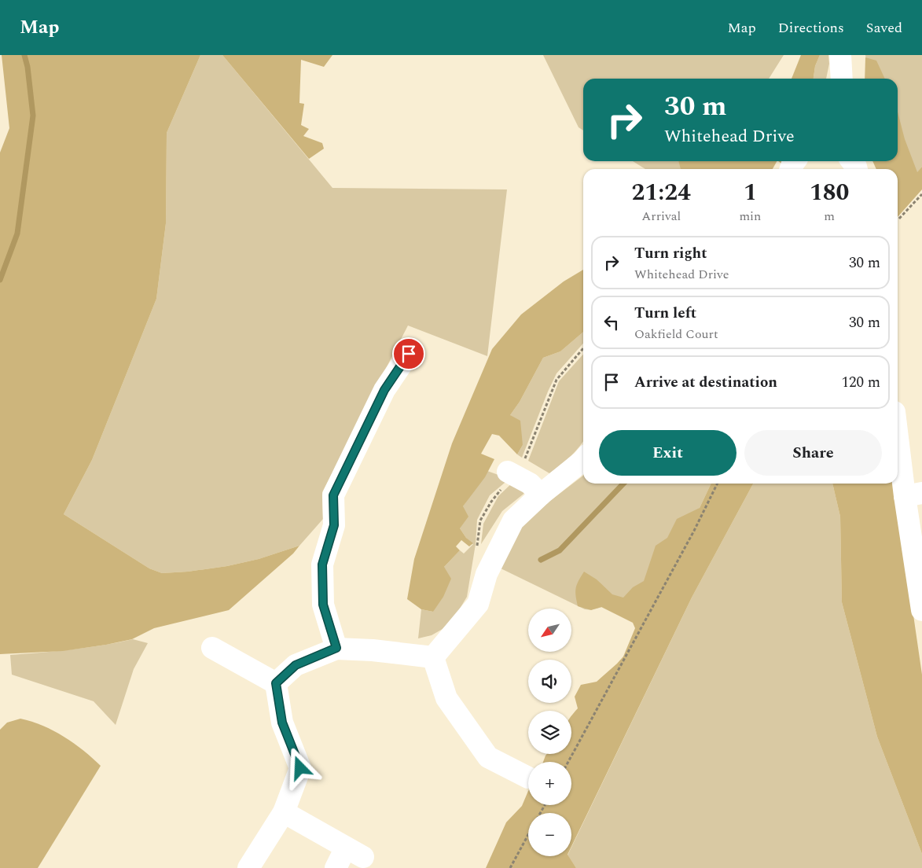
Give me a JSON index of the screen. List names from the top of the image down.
{
  "north": "bottom left",
  "page": {
    "header": "Map",
    "nav": ["Map", "Directions", "Saved"],
    "turn": ["30 m", "Whitehead Drive"],
    "eta": [
      "21:24",
      "Arrival",
      "1",
      "min",
      "180",
      "m"
    ],
    "list": [
      {
        "name": "Turn right",
        "note": "Whitehead Drive",
        "value": "30 m"
      },
      {
        "name": "Turn left",
        "note": "Oakfield Court",
        "value": "30 m"
      },
      {
        "name": "Arrive at destination",
        "value": "120 m"
      }
    ],
    "buttons": ["Exit", "Share"],
    "map_buttons": ["+", "−"]
  }
}
